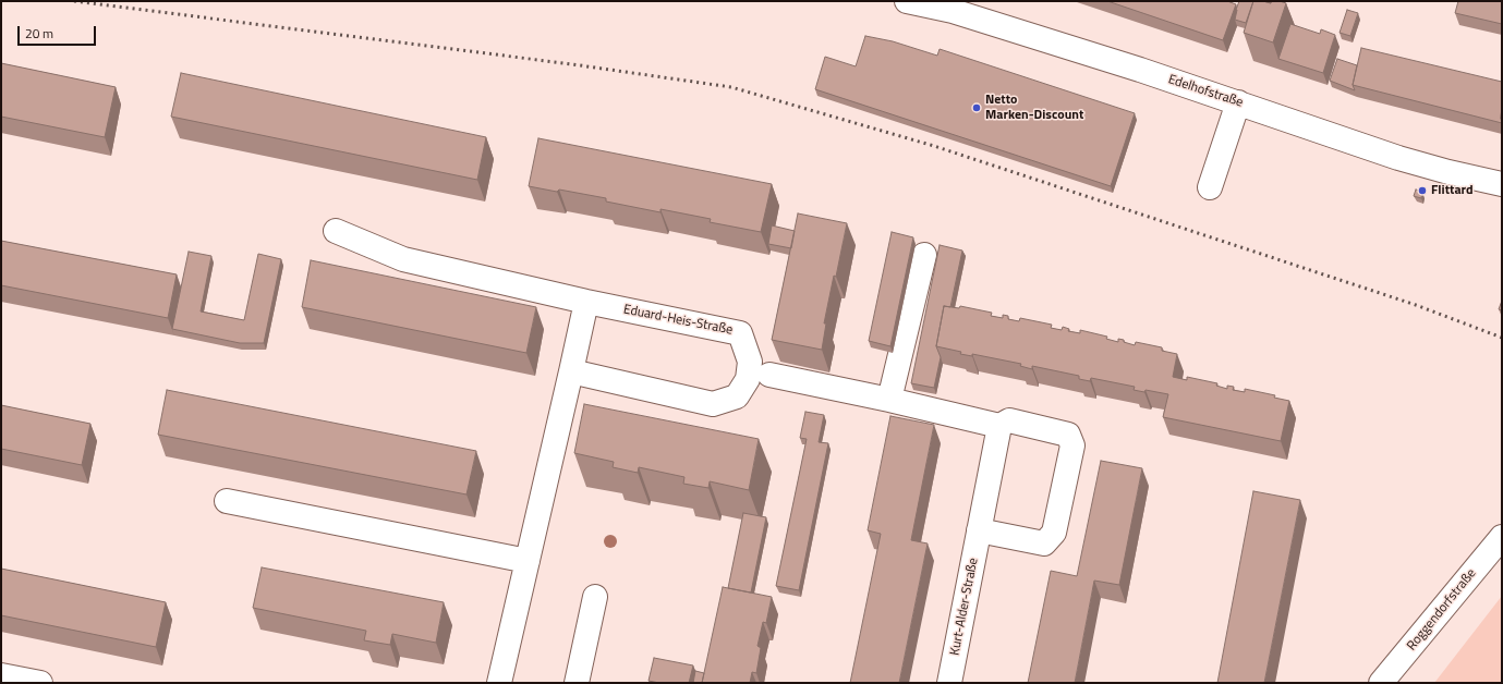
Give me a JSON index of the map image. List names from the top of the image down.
{
  "streets": {
    "street": [
      "Edelhofstraße",
      "Eduard-Heis-Straße",
      "Kurt-Alder-Straße",
      "Roggendorfstraße"
    ]
  },
  "places": ["Netto Marken-Discount", "Flittard"],
  "scale_bar": "20 m"
}
